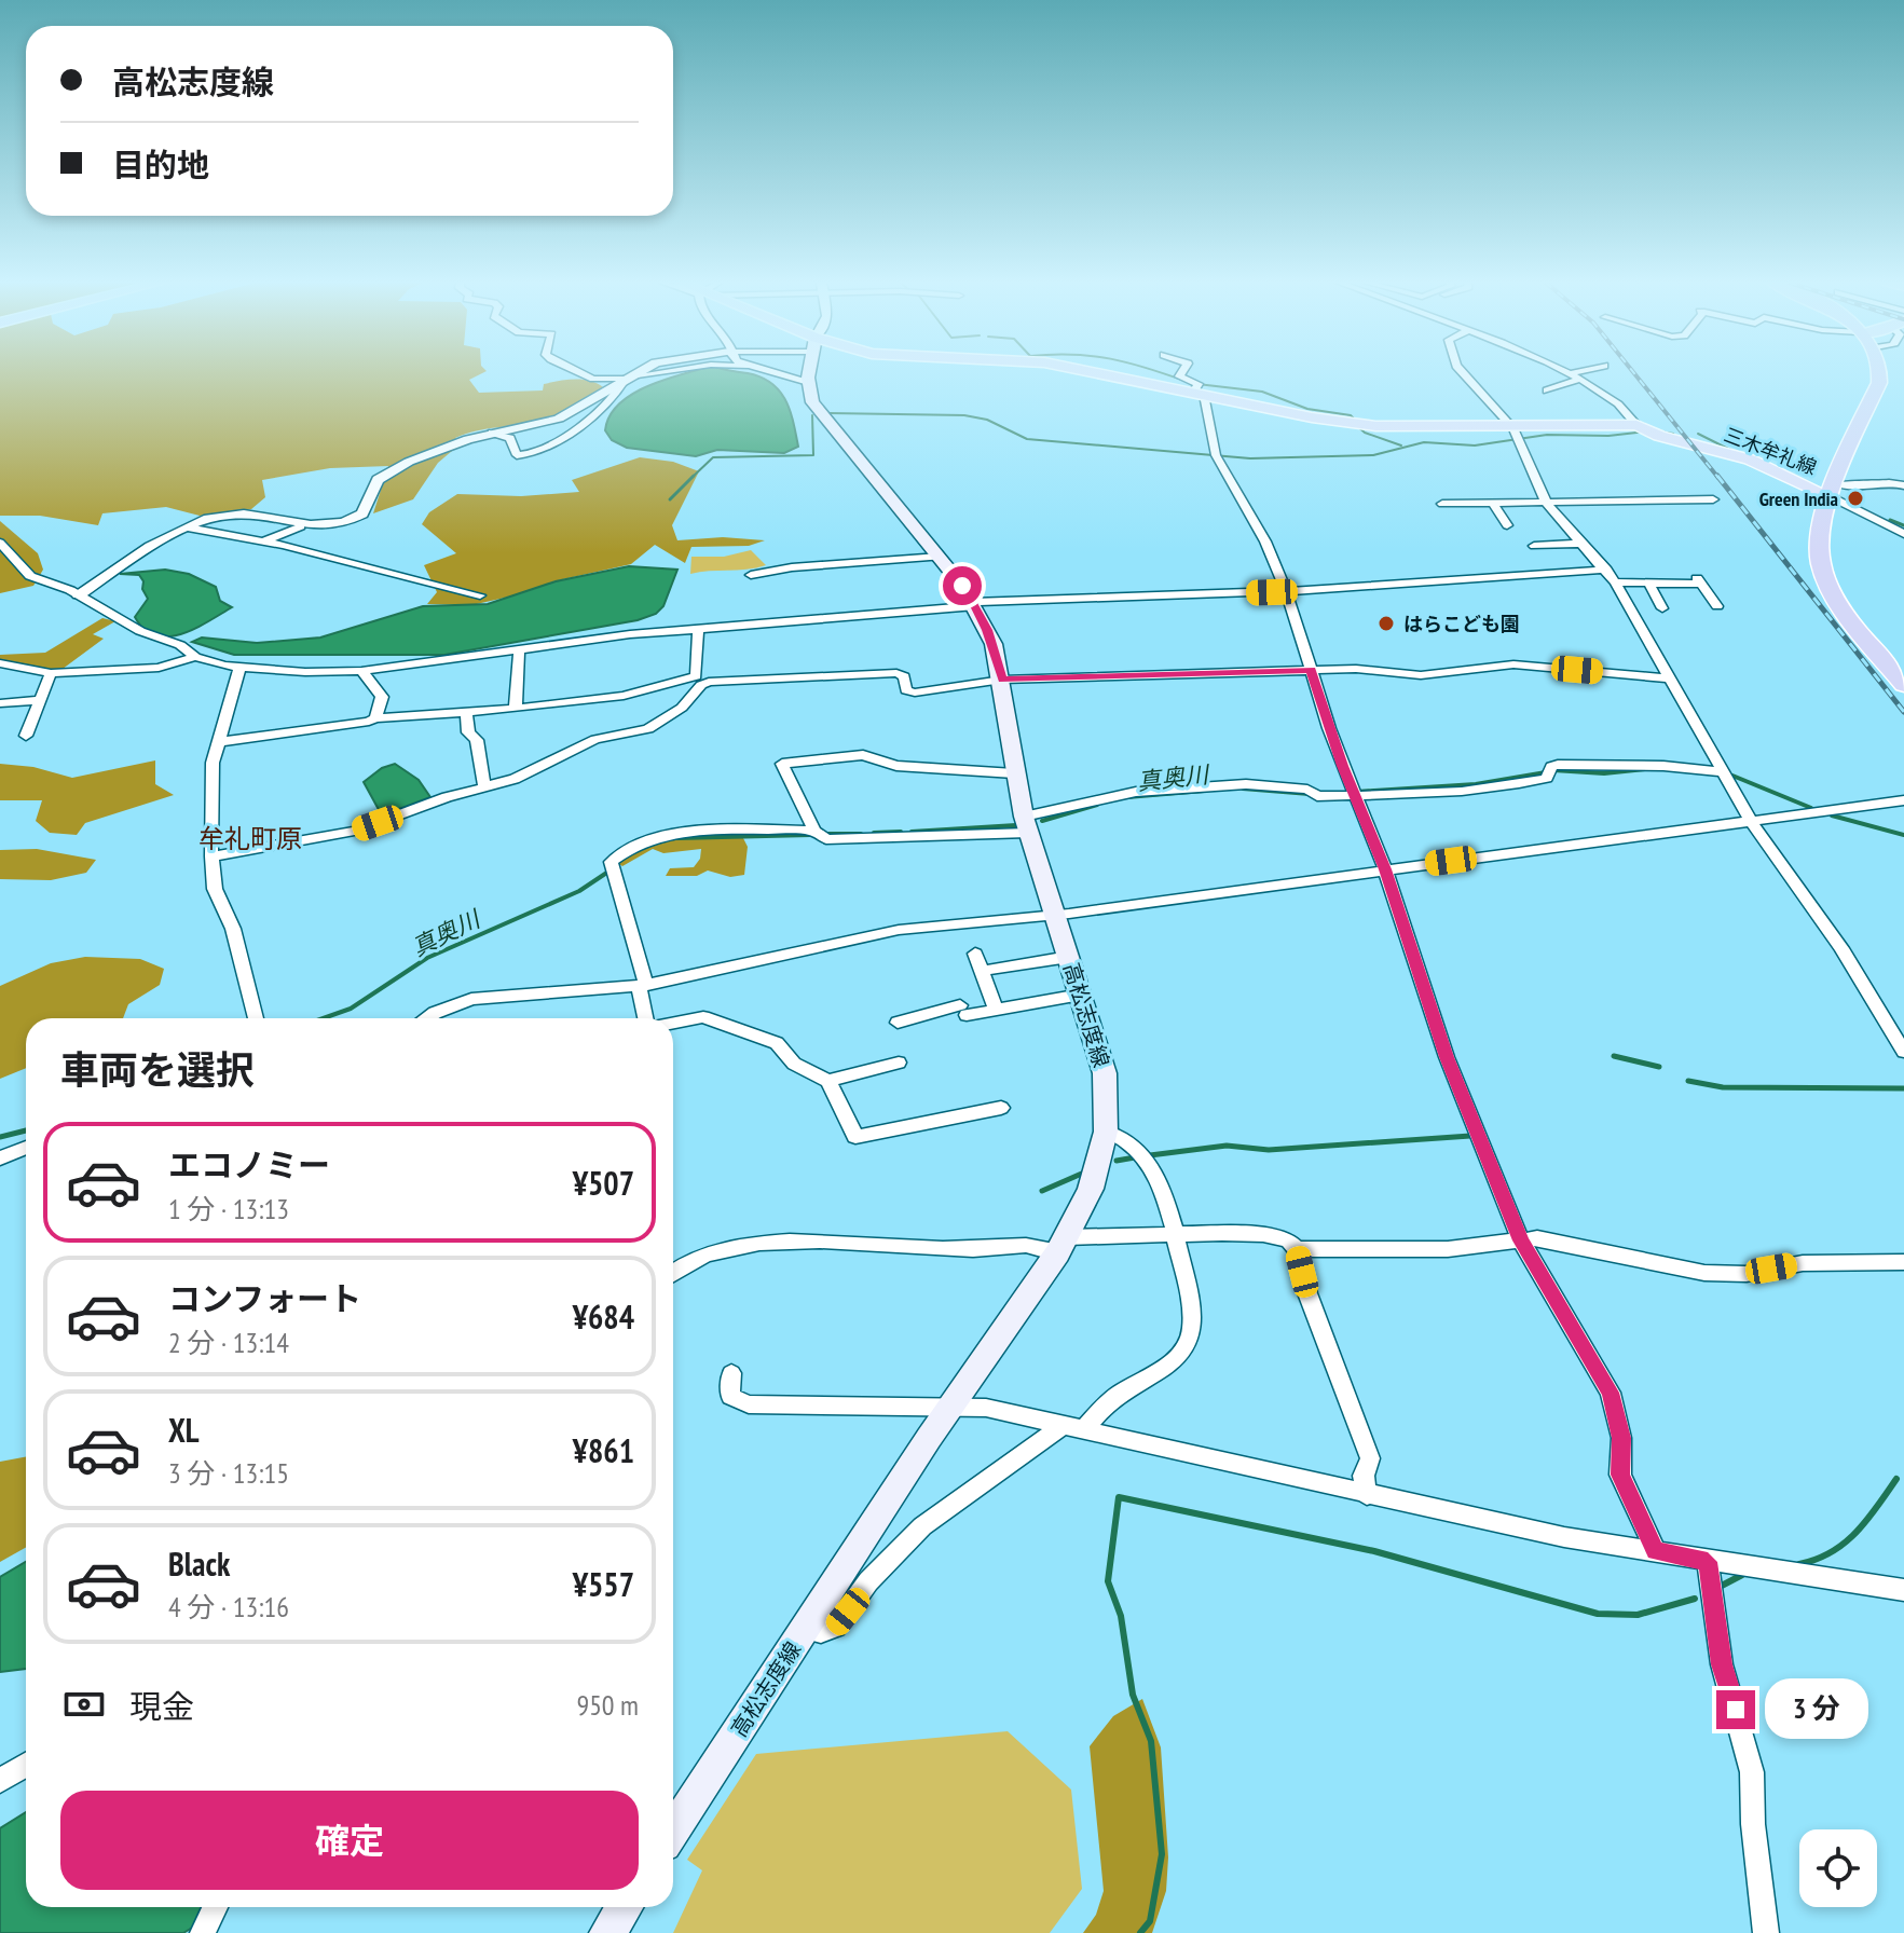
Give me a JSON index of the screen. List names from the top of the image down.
{
  "streets": {
    "main road": ["三木牟礼線", "高松志度線"]
  },
  "districts": ["牟礼町原"],
  "water": ["真奥川"],
  "places": ["Green India", "はらこども園"],
  "page": {
    "banner": ["高松志度線", "目的地"],
    "heading": "車両を選択",
    "list": [
      {
        "name": "エコノミー",
        "note": "1 分 · 13:13",
        "value": "¥507"
      },
      {
        "name": "コンフォート",
        "note": "2 分 · 13:14",
        "value": "¥684"
      },
      {
        "name": "XL",
        "note": "3 分 · 13:15",
        "value": "¥861"
      },
      {
        "name": "Black",
        "note": "4 分 · 13:16",
        "value": "¥557"
      }
    ],
    "pay": ["現金", "950 m"],
    "bubble": "3 分",
    "buttons": "確定"
  }
}
